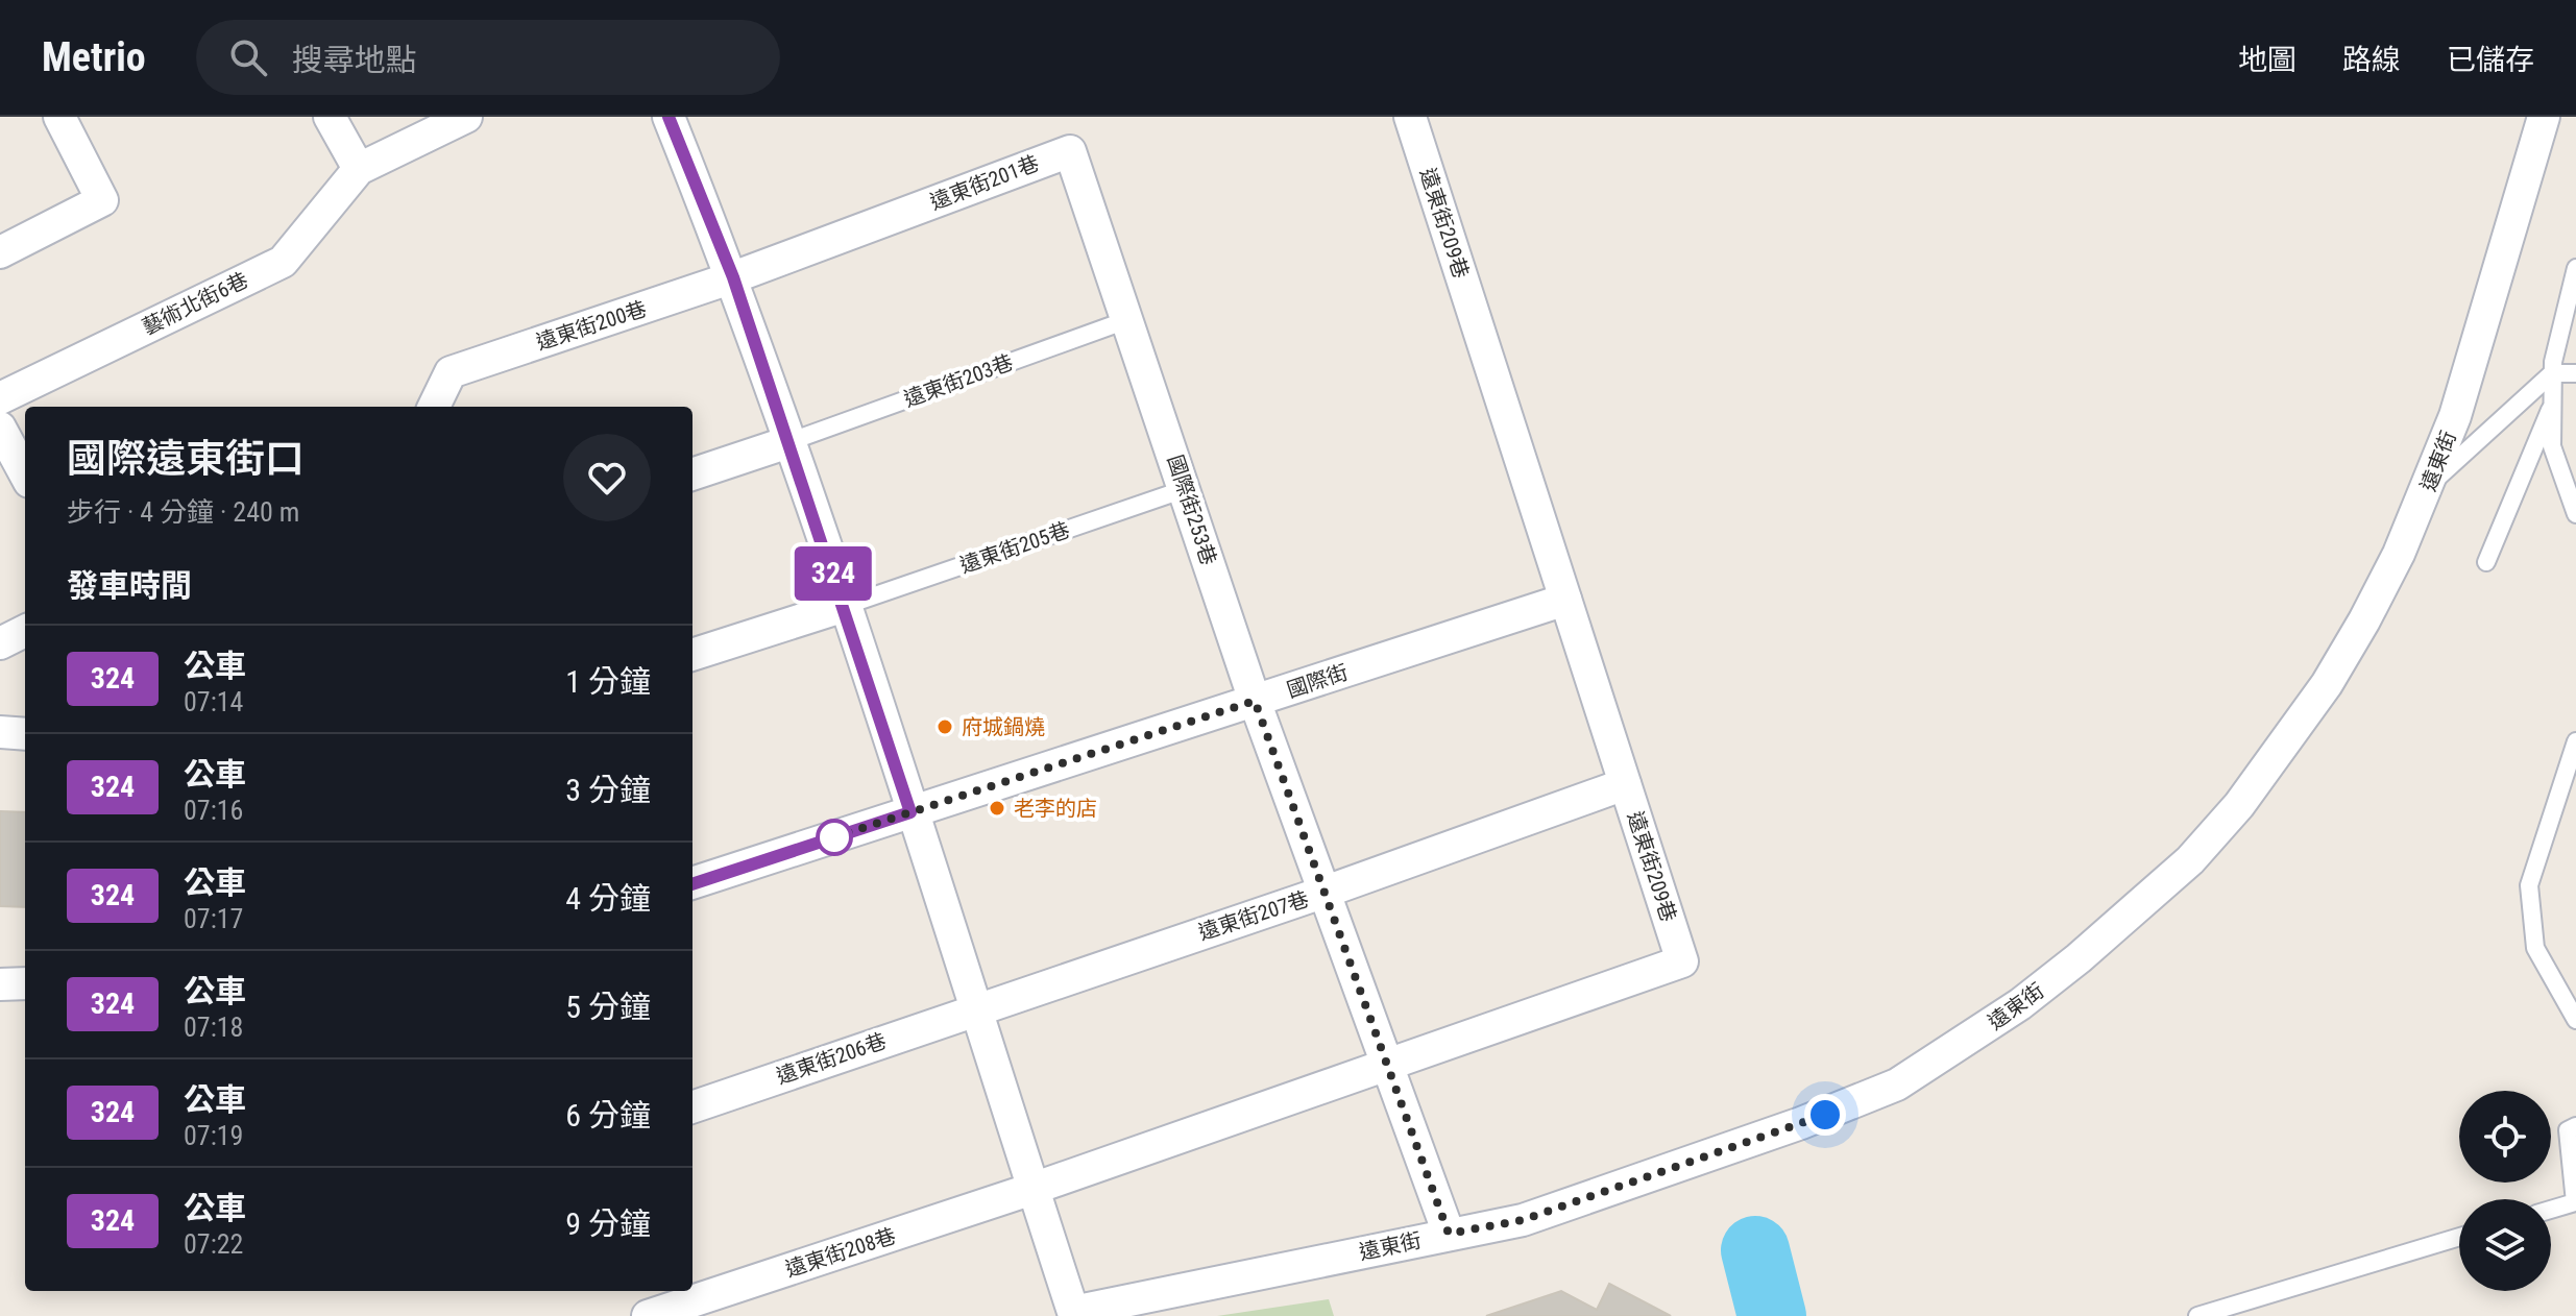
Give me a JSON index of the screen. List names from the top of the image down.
{
  "streets": {
    "street": [
      "遠東街201巷",
      "遠東街209巷",
      "藝術北街6巷",
      "遠東街200巷",
      "遠東街",
      "國際街253巷",
      "國際街",
      "遠東街207巷",
      "遠東街206巷",
      "遠東街208巷"
    ],
    "lane": ["遠東街203巷", "遠東街205巷"]
  },
  "crossings": [
    ["遠東街201巷", "遠東街200巷"],
    ["遠東街201巷", "遠東街203巷"],
    ["遠東街201巷", "遠東街"],
    ["遠東街201巷", "國際街253巷"],
    ["遠東街209巷", "遠東街"],
    ["遠東街209巷", "國際街253巷"],
    ["遠東街209巷", "國際街"],
    ["遠東街209巷", "遠東街207巷"],
    ["遠東街209巷", "遠東街208巷"],
    ["遠東街200巷", "遠東街"],
    ["遠東街203巷", "遠東街"],
    ["遠東街203巷", "國際街253巷"],
    ["遠東街", "國際街253巷"],
    ["遠東街", "遠東街205巷"],
    ["遠東街", "國際街"],
    ["遠東街", "遠東街207巷"],
    ["遠東街", "遠東街206巷"],
    ["遠東街", "遠東街208巷"],
    ["國際街253巷", "遠東街205巷"],
    ["國際街253巷", "國際街"],
    ["國際街253巷", "遠東街207巷"],
    ["遠東街207巷", "遠東街206巷"]
  ],
  "places": ["府城鍋燒", "老李的店"],
  "lines": ["bus line 324"],
  "page": {
    "header": "Metrio",
    "search": "搜尋地點",
    "nav": ["地圖", "路線", "已儲存"],
    "on_map": "324",
    "heading": [
      ["國際遠東街口", "步行 · 4 分鐘 · 240 m"],
      "發車時間"
    ],
    "list": [
      {
        "mark": "324",
        "name": "公車",
        "note": "07:14",
        "value": "1 分鐘"
      },
      {
        "mark": "324",
        "name": "公車",
        "note": "07:16",
        "value": "3 分鐘"
      },
      {
        "mark": "324",
        "name": "公車",
        "note": "07:17",
        "value": "4 分鐘"
      },
      {
        "mark": "324",
        "name": "公車",
        "note": "07:18",
        "value": "5 分鐘"
      },
      {
        "mark": "324",
        "name": "公車",
        "note": "07:19",
        "value": "6 分鐘"
      },
      {
        "mark": "324",
        "name": "公車",
        "note": "07:22",
        "value": "9 分鐘"
      }
    ]
  }
}
